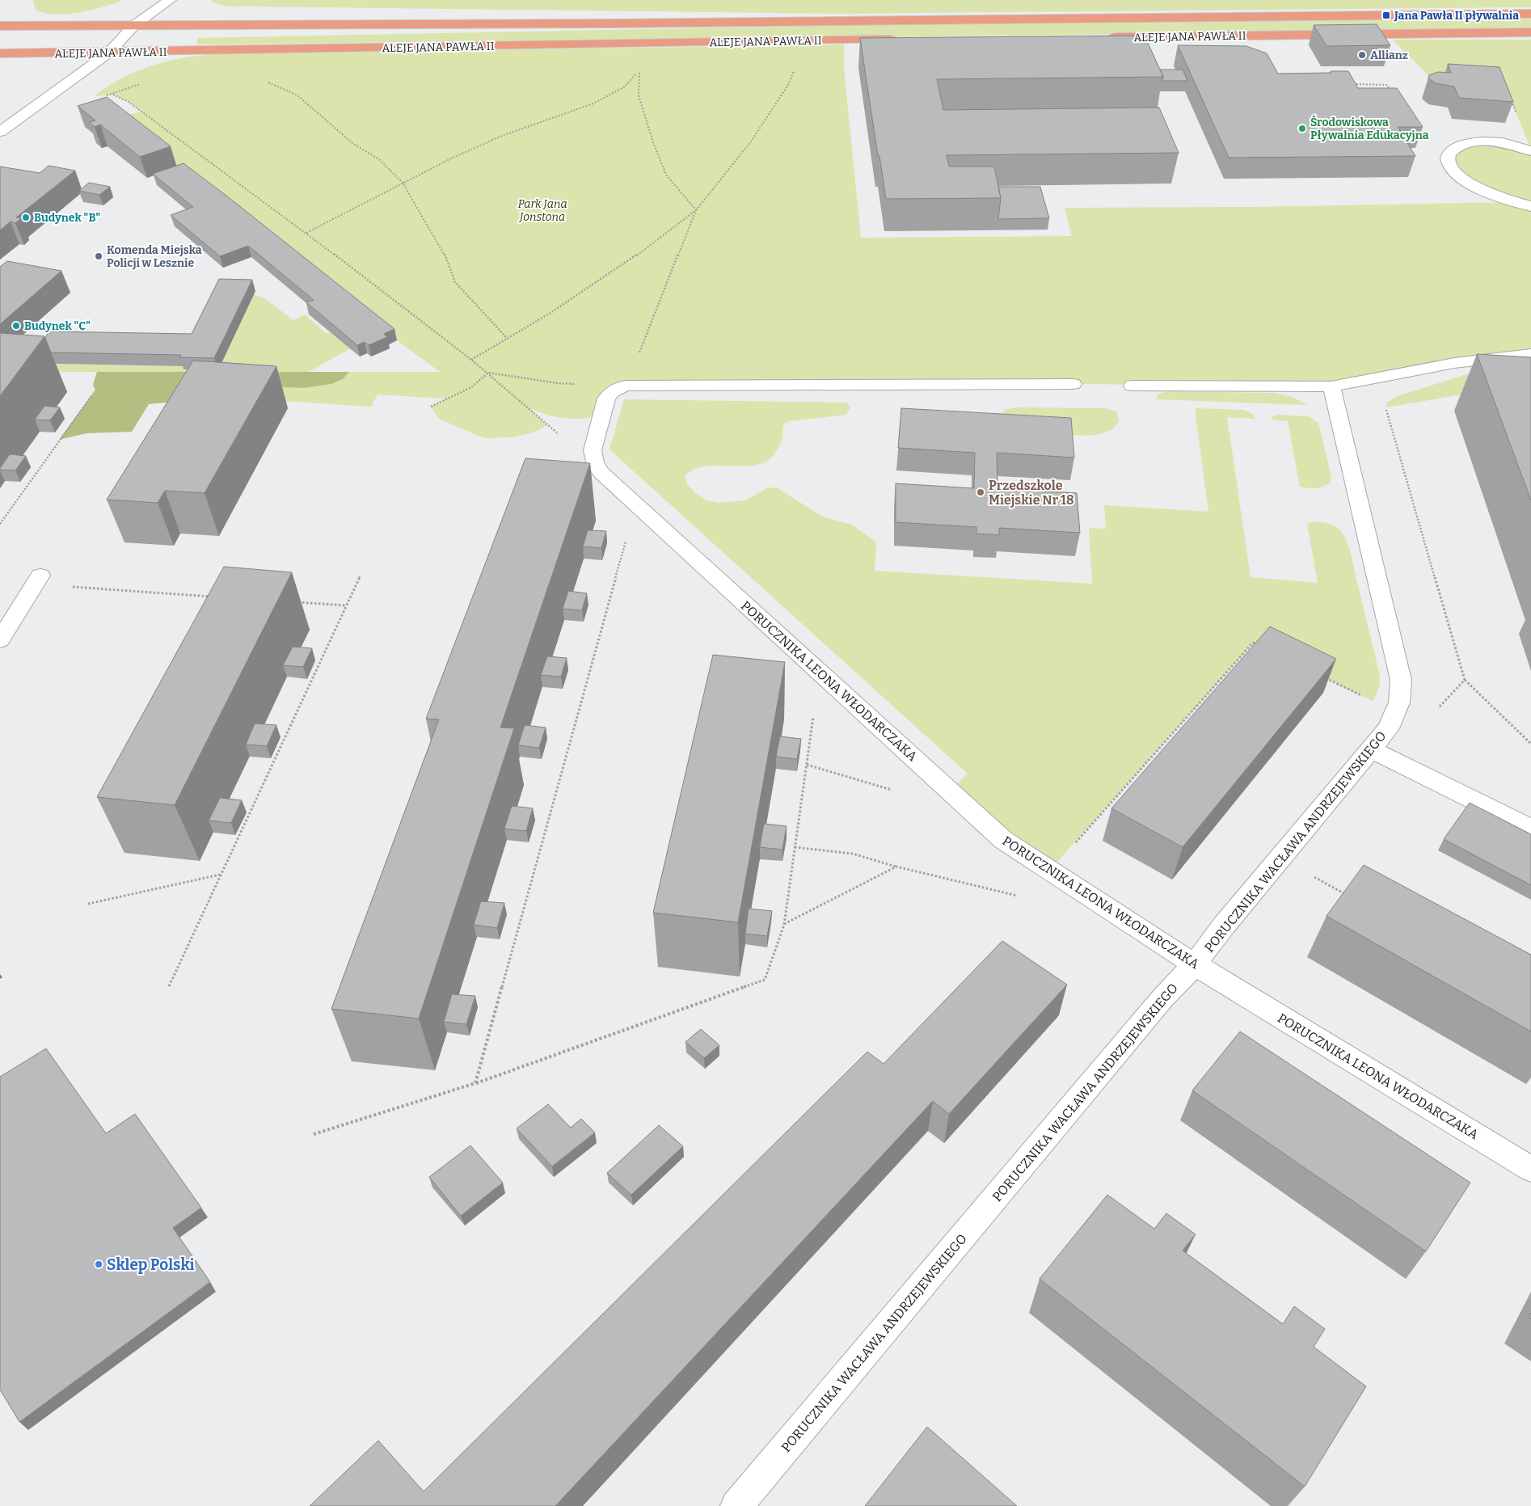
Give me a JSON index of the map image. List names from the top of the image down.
{
  "streets": {
    "main road": ["ALEJE JANA PAWŁA II"],
    "street": ["PORUCZNIKA LEONA WŁODARCZAKA", "PORUCZNIKA WACŁAWA ANDRZEJEWSKIEGO"]
  },
  "crossings": [
    ["PORUCZNIKA LEONA WŁODARCZAKA", "PORUCZNIKA WACŁAWA ANDRZEJEWSKIEGO"]
  ],
  "parks": ["Park Jana Jonstona"],
  "places": {
    "transit": ["Jana Pawła II pływalnia"],
    "other": [
      "Allianz",
      "Środowiskowa Pływalnia Edukacyjna",
      "Budynek \"B\"",
      "Komenda Miejska Policji w Lesznie",
      "Budynek \"C\"",
      "Przedszkole Miejskie Nr 18",
      "Sklep Polski"
    ]
  }
}
